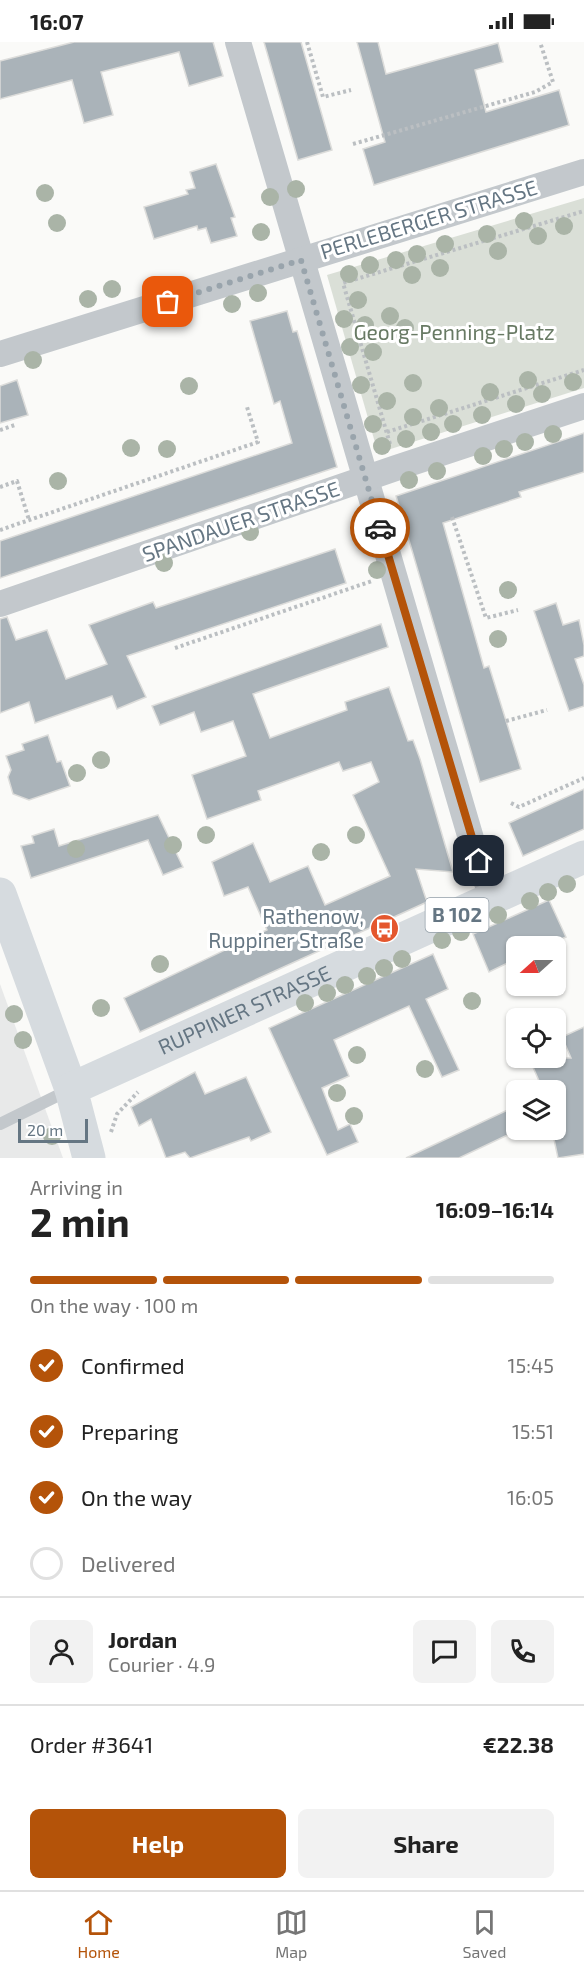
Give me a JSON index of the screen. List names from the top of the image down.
{
  "streets": {
    "main road": ["B 102", "RUPPINER STRASSE"],
    "street": ["PERLEBERGER STRASSE", "SPANDAUER STRASSE"]
  },
  "parks": ["Georg-Penning-Platz"],
  "places": {
    "bus stop": ["Rathenow, Ruppiner Straße"]
  },
  "scale_bar": "20 m",
  "north": "left",
  "page": {
    "status": "16:07",
    "scale": "20 m",
    "heading": ["2 min", "Arriving in", "16:09–16:14"],
    "panel": [
      "Jordan",
      "Courier · 4.9",
      "Order #3641",
      "€22.38"
    ],
    "bar": "On the way · 100 m",
    "list": [
      ["Confirmed", "15:45"],
      ["Preparing", "15:51"],
      ["On the way", "16:05"],
      "Delivered"
    ],
    "buttons": ["Help", "Share"],
    "tabs": ["Home", "Map", "Saved"]
  }
}
